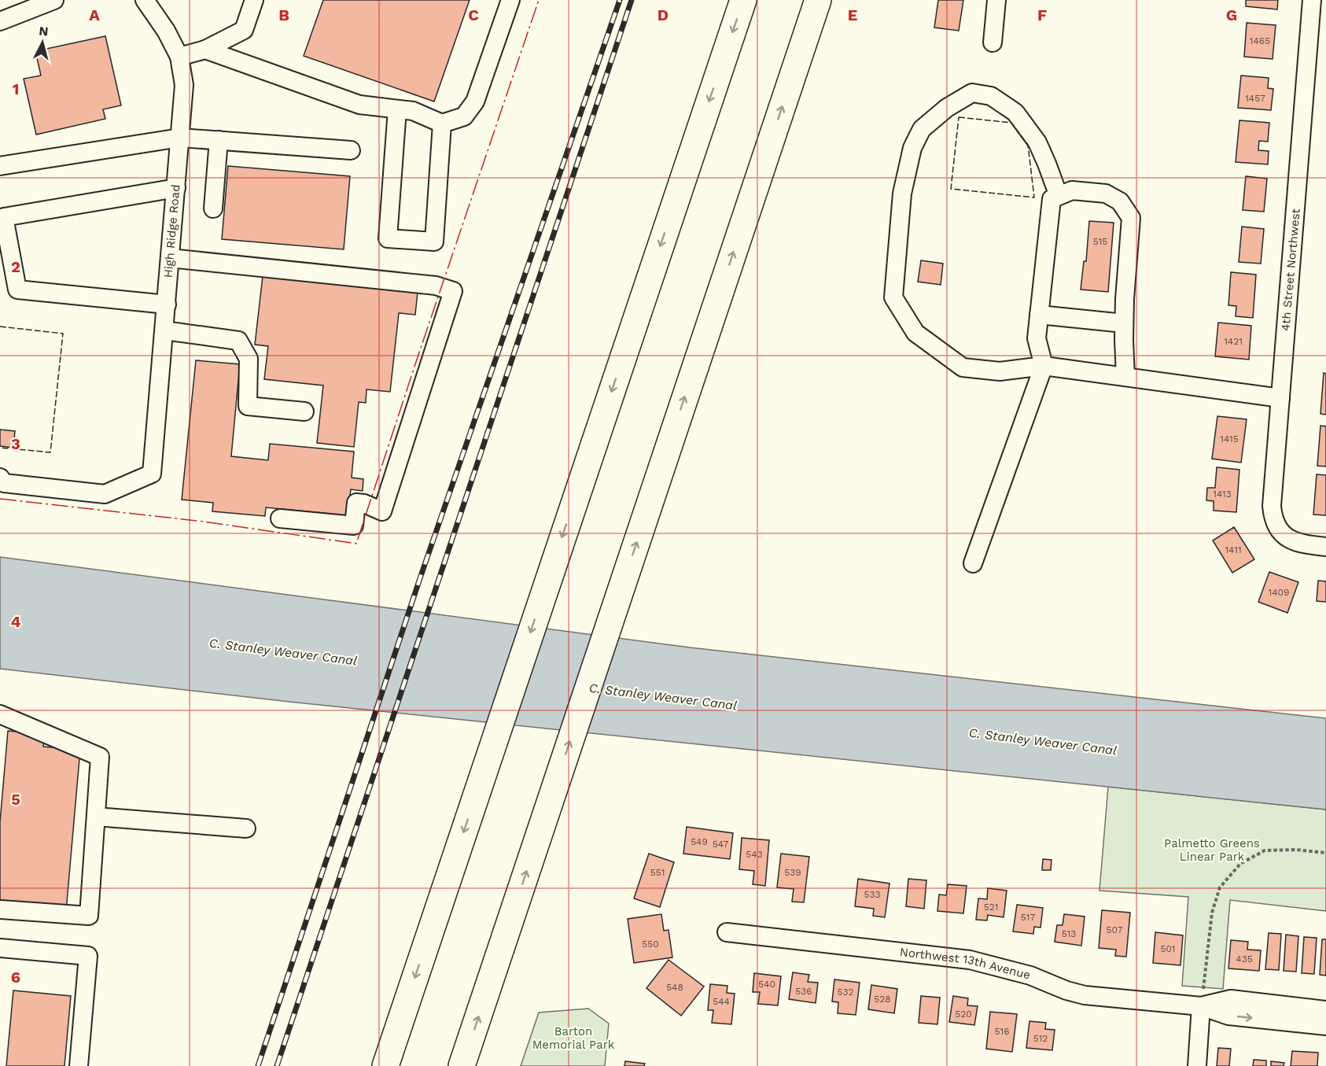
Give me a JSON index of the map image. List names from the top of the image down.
{
  "streets": {
    "street": ["High Ridge Road", "4th Street Northwest", "Northwest 13th Avenue"]
  },
  "water": ["C. Stanley Weaver Canal"],
  "parks": ["Palmetto Greens Linear Park", "Barton Memorial Park"],
  "house_numbers": [
    "1465",
    "1457",
    "515",
    "1421",
    "1415",
    "1413",
    "1411",
    "1409",
    "549",
    "547",
    "543",
    "551",
    "539",
    "533",
    "521",
    "517",
    "507",
    "513",
    "550",
    "501",
    "435",
    "540",
    "548",
    "536",
    "532",
    "528",
    "544",
    "520",
    "516",
    "512"
  ],
  "north": "top",
  "grid": {
    "columns": [
      "A",
      "B",
      "C",
      "D",
      "E",
      "F",
      "G"
    ],
    "rows": [
      "1",
      "2",
      "3",
      "4",
      "5",
      "6"
    ]
  }
}
